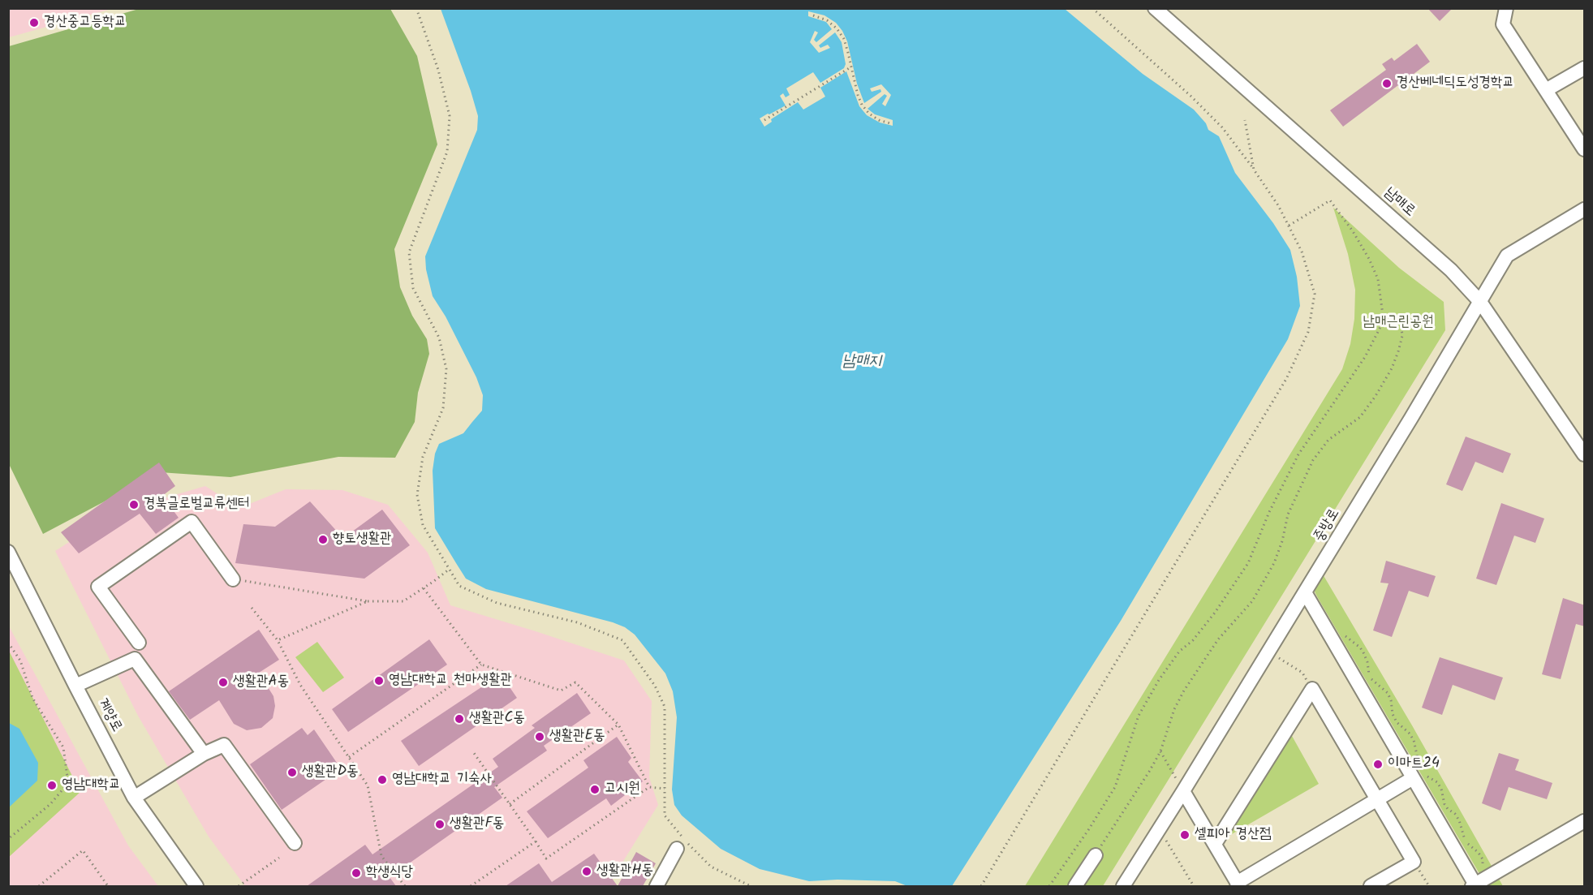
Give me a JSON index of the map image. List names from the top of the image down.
{
  "streets": {
    "street": ["남매로", "중방로", "계양로"]
  },
  "crossings": [
    ["남매로", "중방로"]
  ],
  "water": ["남매지"],
  "parks": ["남매근린공원"],
  "places": [
    "경산중고등학교",
    "경산베네딕도성경학교",
    "경북글로벌교류센터",
    "향토생활관",
    "영남대학교 천마생활관",
    "생활관A동",
    "생활관C동",
    "생활관E동",
    "이마트24",
    "생활관D동",
    "영남대학교 기숙사",
    "영남대학교",
    "고시원",
    "생활관F동",
    "셀피아 경산점",
    "생활관H동",
    "학생식당"
  ]
}
